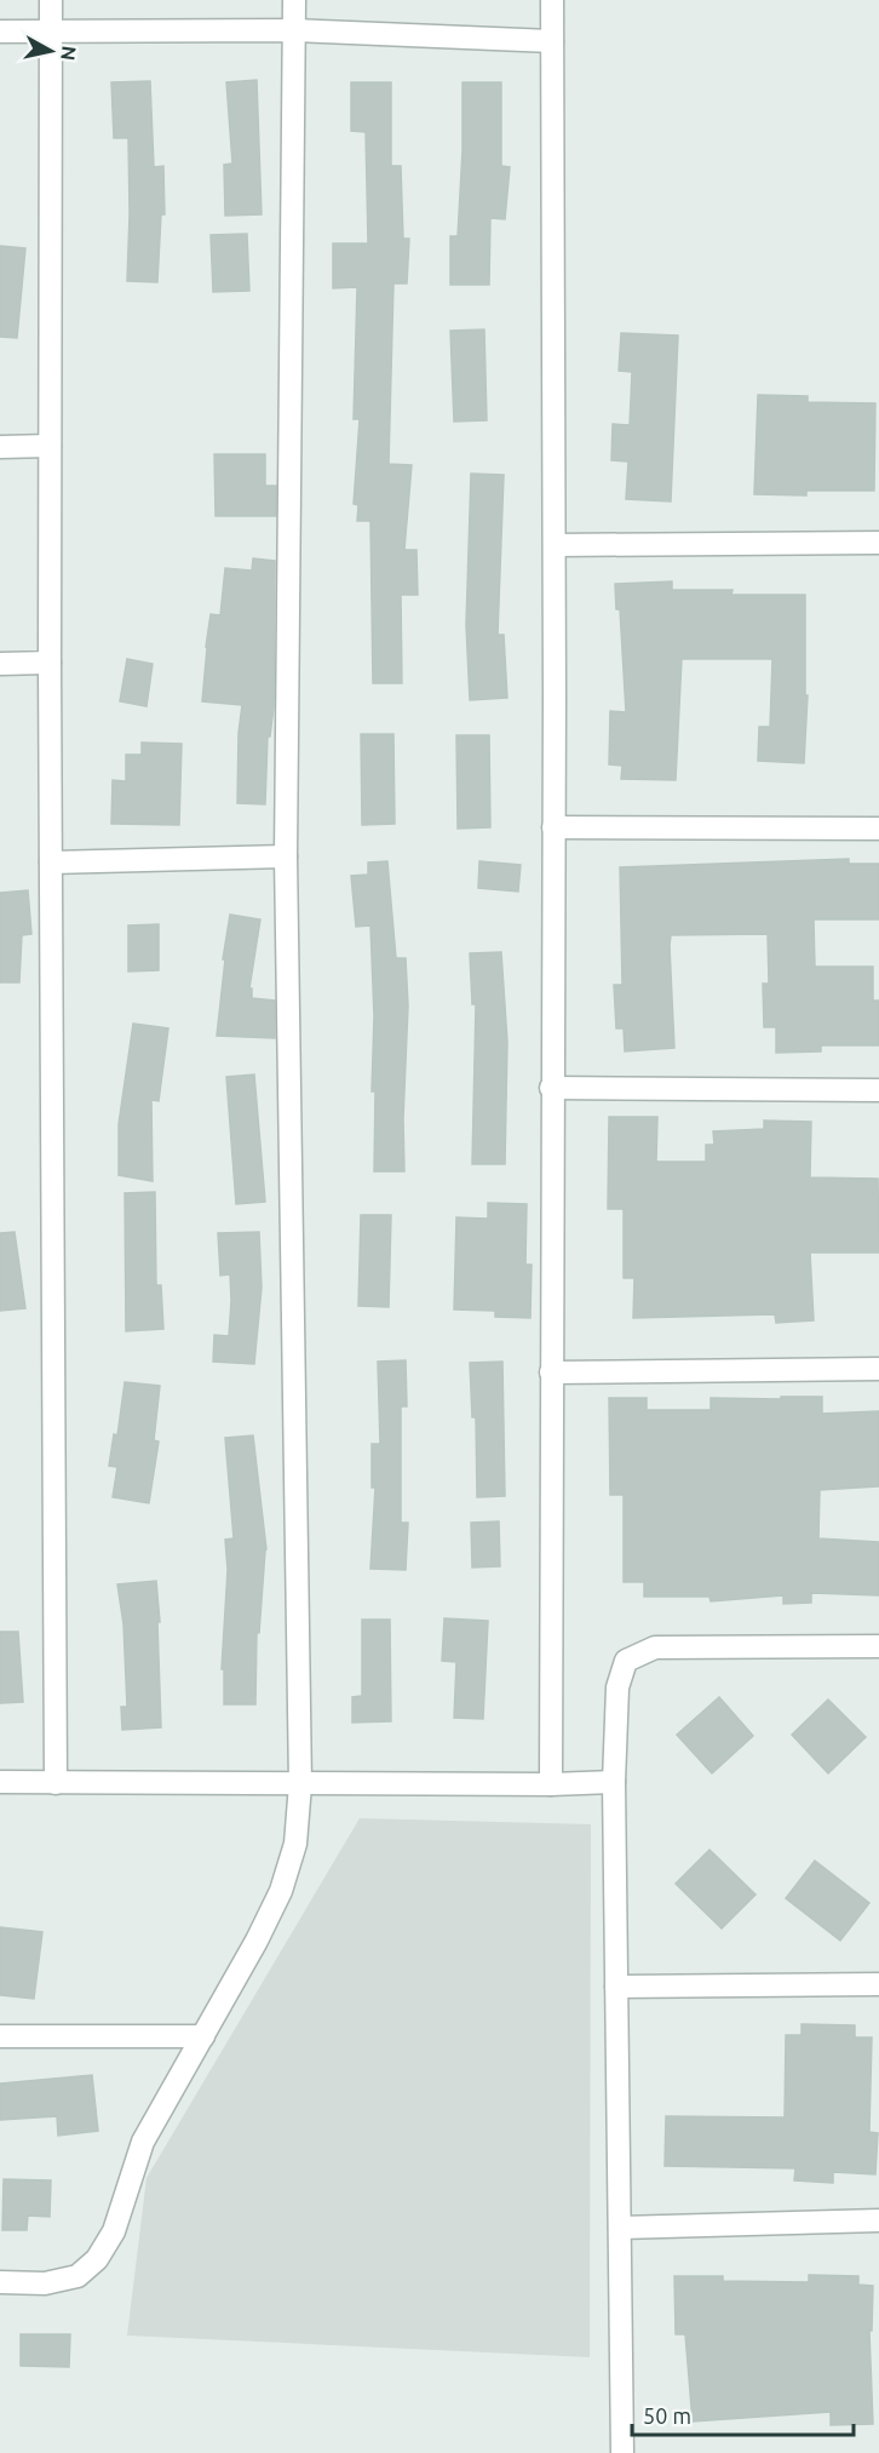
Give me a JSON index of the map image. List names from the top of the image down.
{
  "scale_bar": "50 m",
  "north": "right"
}
